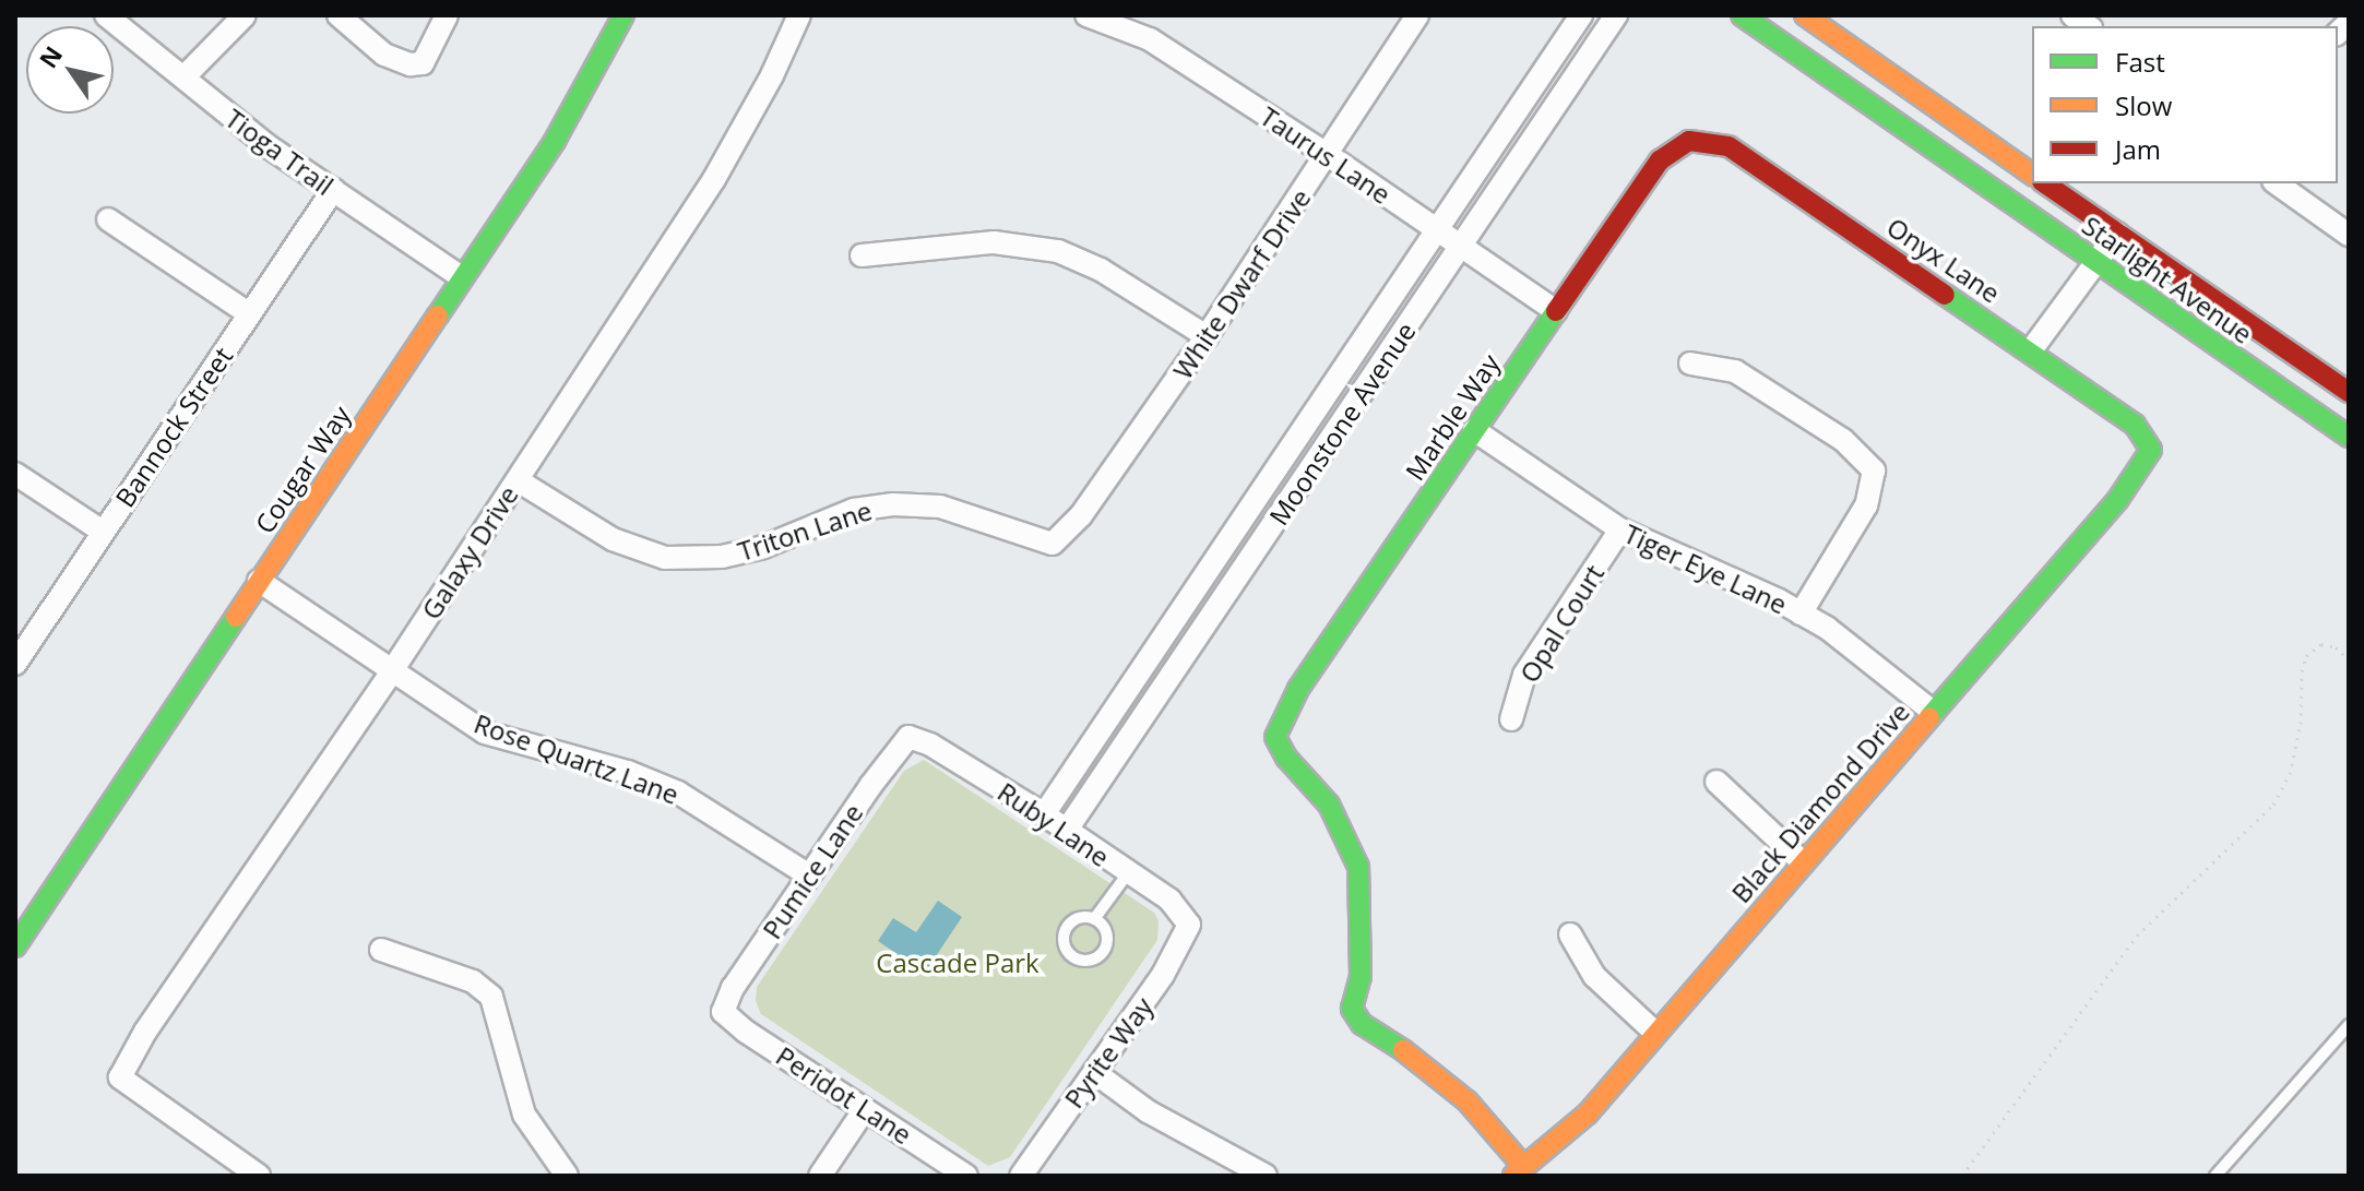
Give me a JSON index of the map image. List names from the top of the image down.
{
  "streets": {
    "street": [
      "Tioga Trail",
      "Taurus Lane",
      "Onyx Lane",
      "Starlight Avenue",
      "White Dwarf Drive",
      "Marble Way",
      "Moonstone Avenue",
      "Bannock Street",
      "Cougar Way",
      "Triton Lane",
      "Galaxy Drive",
      "Tiger Eye Lane",
      "Opal Court",
      "Rose Quartz Lane",
      "Black Diamond Drive",
      "Ruby Lane",
      "Pumice Lane",
      "Pyrite Way",
      "Peridot Lane"
    ]
  },
  "crossings": [
    ["Tioga Trail", "Bannock Street"],
    ["Tioga Trail", "Cougar Way"],
    ["Taurus Lane", "White Dwarf Drive"],
    ["Taurus Lane", "Marble Way"],
    ["Taurus Lane", "Moonstone Avenue"],
    ["Onyx Lane", "Marble Way"],
    ["Onyx Lane", "Black Diamond Drive"],
    ["White Dwarf Drive", "Triton Lane"],
    ["Marble Way", "Tiger Eye Lane"],
    ["Marble Way", "Black Diamond Drive"],
    ["Moonstone Avenue", "Ruby Lane"],
    ["Cougar Way", "Rose Quartz Lane"],
    ["Triton Lane", "Galaxy Drive"],
    ["Galaxy Drive", "Rose Quartz Lane"],
    ["Tiger Eye Lane", "Opal Court"],
    ["Tiger Eye Lane", "Black Diamond Drive"],
    ["Rose Quartz Lane", "Pumice Lane"],
    ["Ruby Lane", "Pumice Lane"],
    ["Ruby Lane", "Pyrite Way"],
    ["Pumice Lane", "Peridot Lane"]
  ],
  "parks": ["Cascade Park"],
  "legend": ["Fast", "Slow", "Jam"],
  "north": "top left"
}
